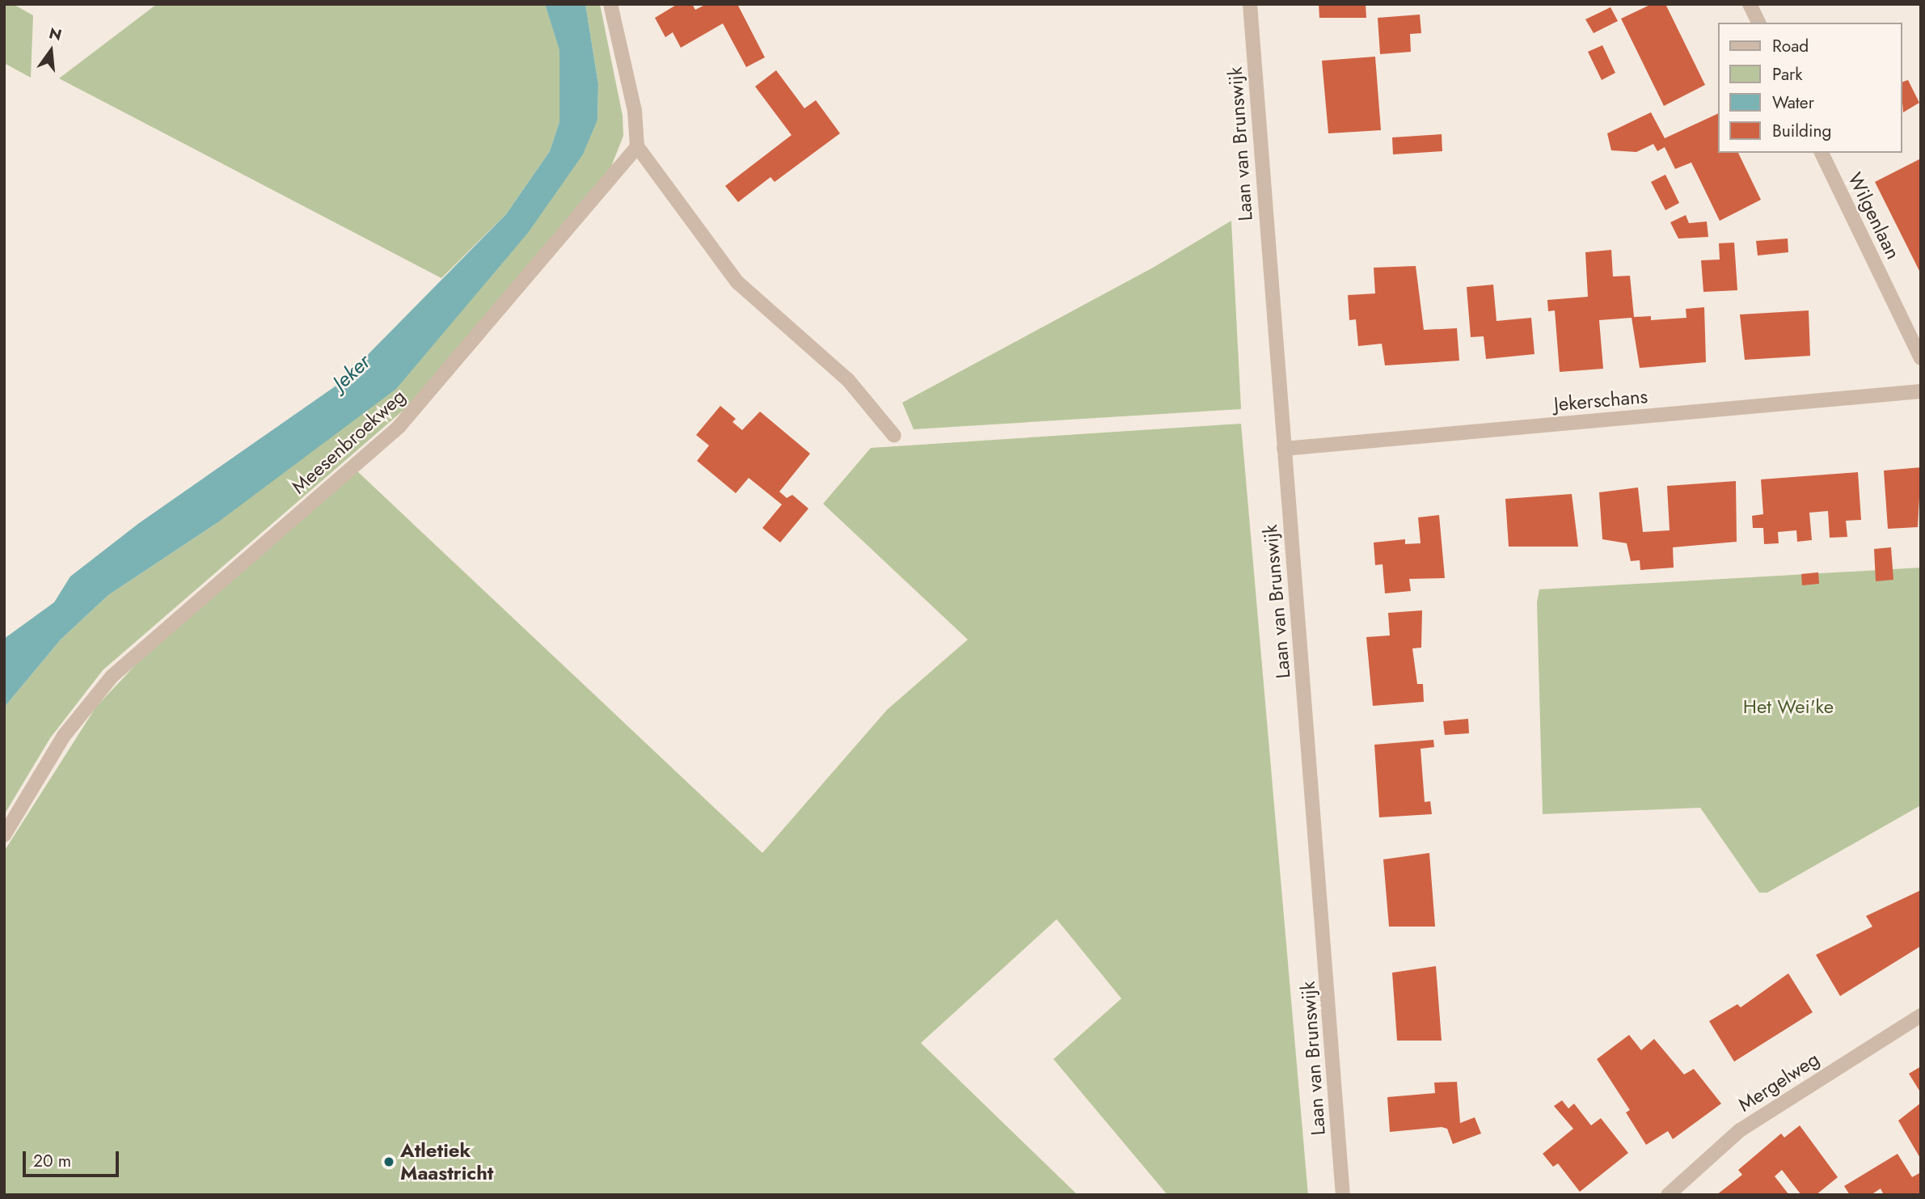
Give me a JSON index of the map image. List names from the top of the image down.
{
  "streets": {
    "street": [
      "Laan van Brunswijk",
      "Wilgenlaan",
      "Jekerschans",
      "Meesenbroekweg",
      "Mergelweg"
    ]
  },
  "crossings": [
    ["Laan van Brunswijk", "Jekerschans"]
  ],
  "water": ["Jeker"],
  "parks": ["Het Wei'ke"],
  "places": ["Atletiek Maastricht"],
  "legend": [
    "Road",
    "Park",
    "Water",
    "Building"
  ],
  "scale_bar": "20 m",
  "north": "top"
}
